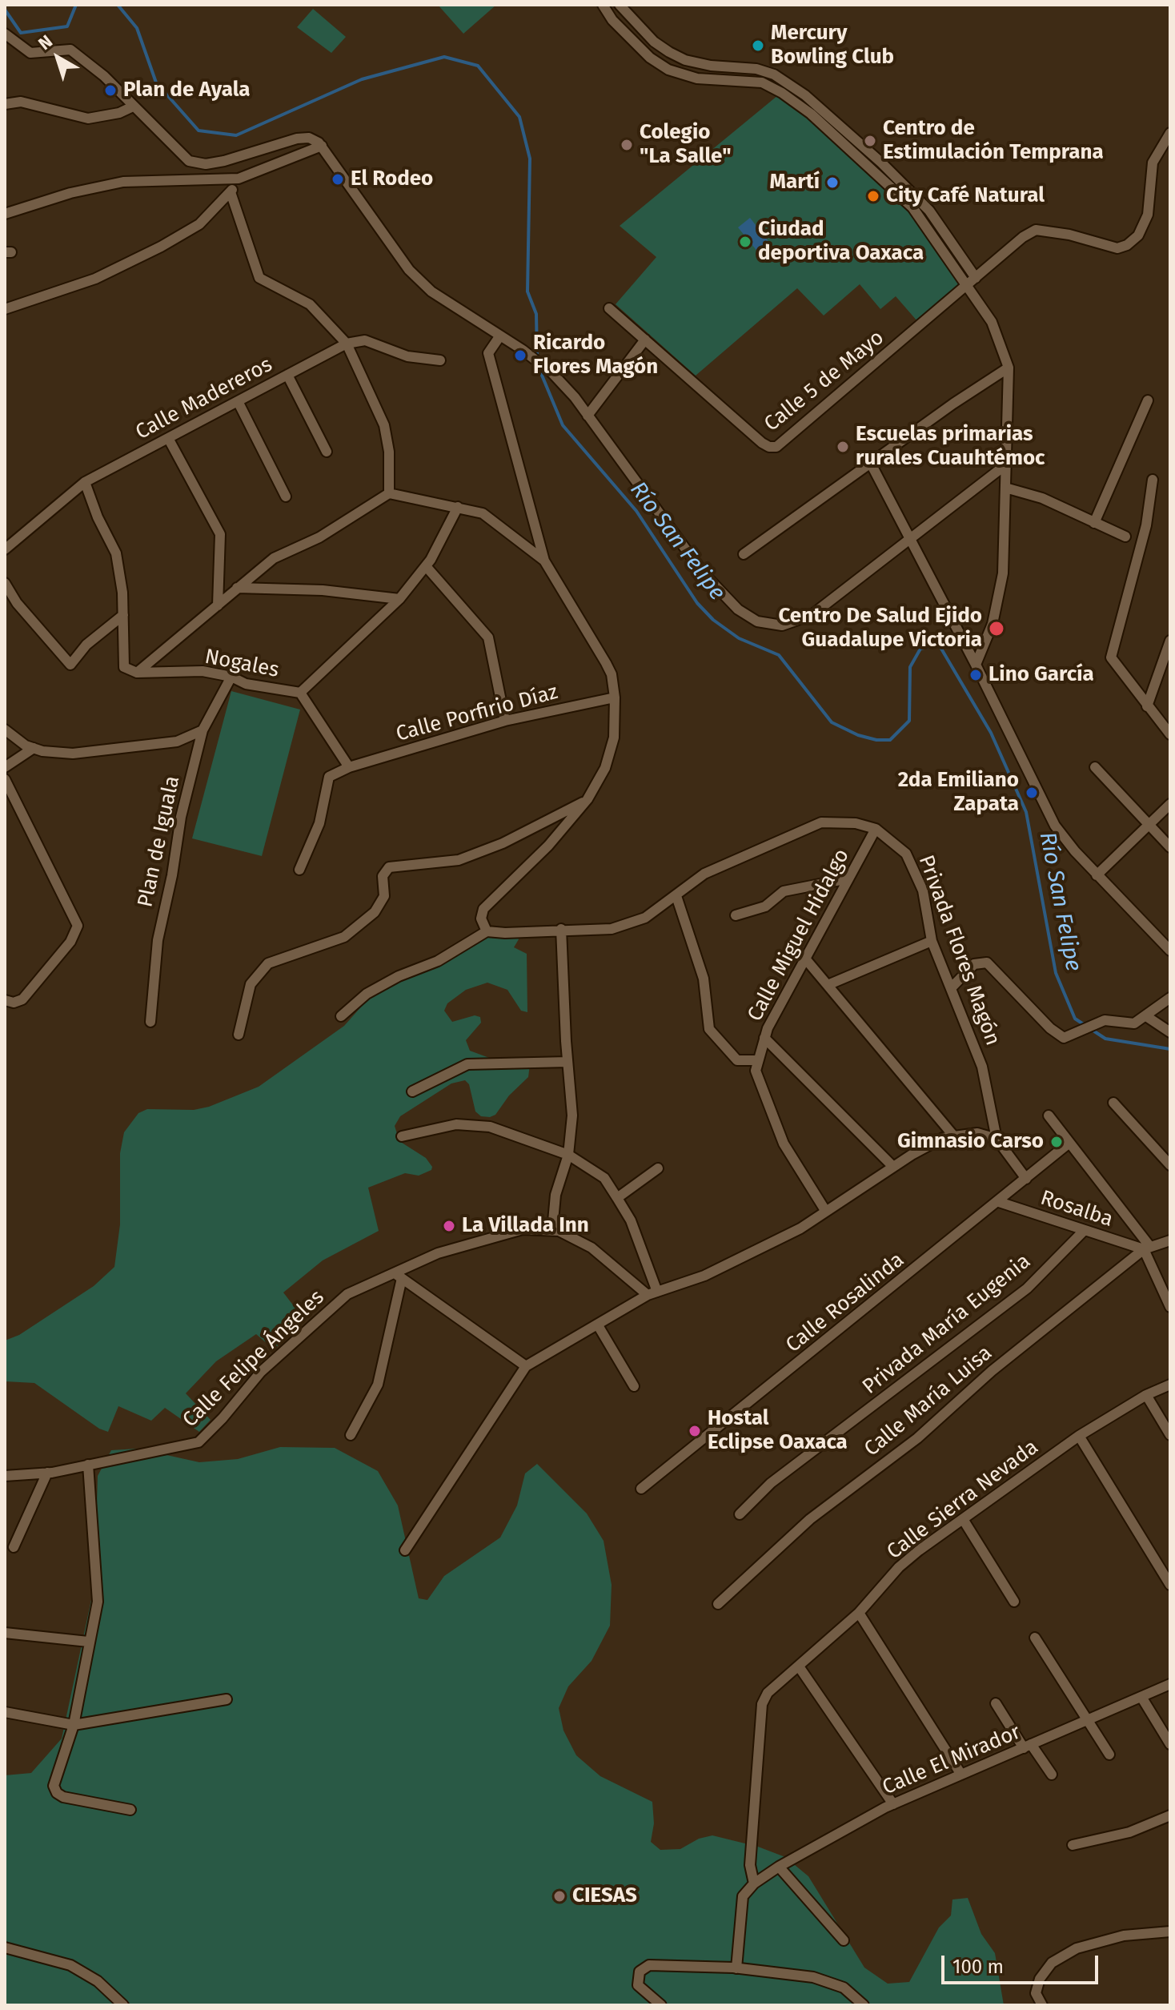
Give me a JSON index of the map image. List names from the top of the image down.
{
  "streets": {
    "street": [
      "Calle 5 de Mayo",
      "Calle Madereros",
      "Nogales",
      "Calle Porfirio Díaz",
      "Plan de Iguala",
      "Calle Miguel Hidalgo",
      "Privada Flores Magón",
      "Rosalba",
      "Calle Rosalinda",
      "Privada María Eugenia",
      "Calle Felipe Ángeles",
      "Calle María Luisa",
      "Calle Sierra Nevada",
      "Calle El Mirador"
    ]
  },
  "crossings": [
    ["Nogales", "Plan de Iguala"],
    ["Calle Miguel Hidalgo", "Privada Flores Magón"],
    ["Privada Flores Magón", "Calle Rosalinda"],
    ["Rosalba", "Calle Rosalinda"],
    ["Rosalba", "Privada María Eugenia"],
    ["Rosalba", "Calle María Luisa"],
    ["Calle Sierra Nevada", "Calle El Mirador"]
  ],
  "water": ["Río San Felipe"],
  "places": [
    "Mercury Bowling Club",
    "Plan de Ayala",
    "Centro de Estimulación Temprana",
    "Colegio \"La Salle\"",
    "El Rodeo",
    "Martí",
    "City Café Natural",
    "Ciudad deportiva Oaxaca",
    "Ricardo Flores Magón",
    "Escuelas primarias rurales Cuauhtémoc",
    "Centro De Salud Ejido Guadalupe Victoria",
    "Lino García",
    "2da Emiliano Zapata",
    "Gimnasio Carso",
    "La Villada Inn",
    "Hostal Eclipse Oaxaca",
    "CIESAS"
  ],
  "scale_bar": "100 m",
  "north": "top left"
}
